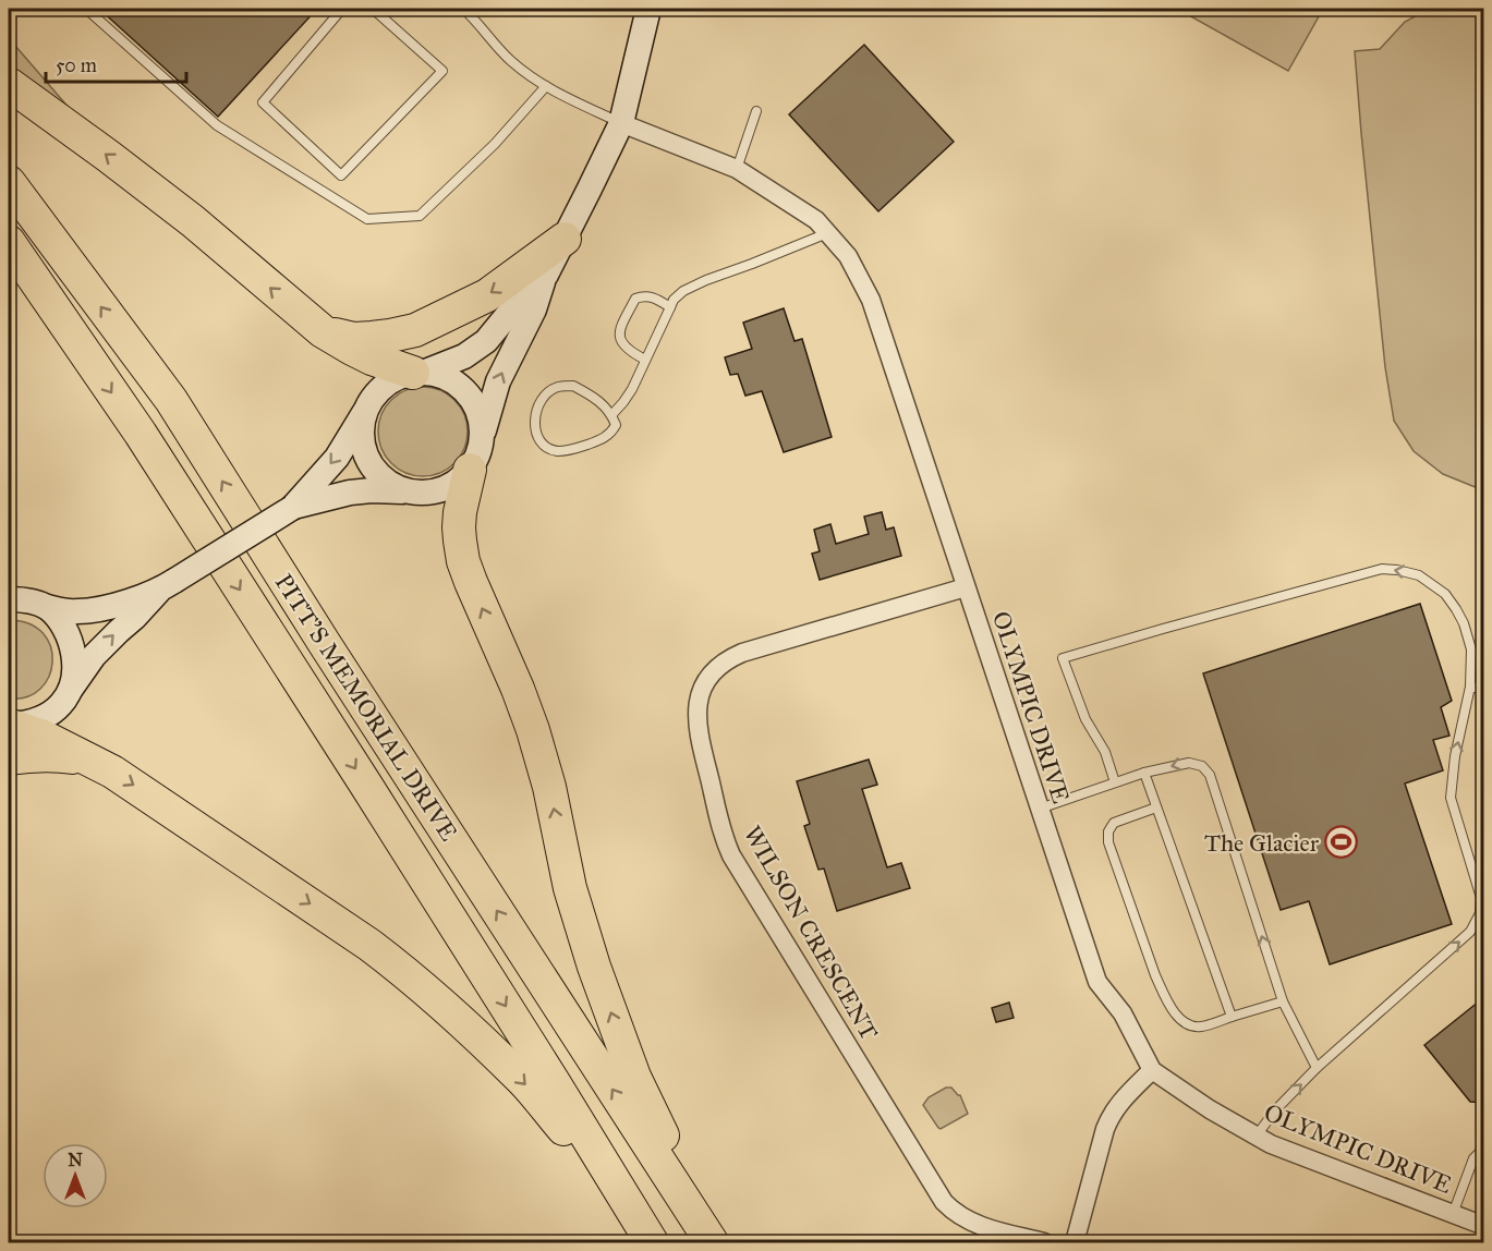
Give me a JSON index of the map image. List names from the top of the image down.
{
  "streets": {
    "highway": ["PITT'S MEMORIAL DRIVE"],
    "street": ["OLYMPIC DRIVE", "WILSON CRESCENT"]
  },
  "crossings": [
    ["OLYMPIC DRIVE", "WILSON CRESCENT"]
  ],
  "places": {
    "sports": ["The Glacier"]
  },
  "scale_bar": "50 m",
  "north": "top"
}
